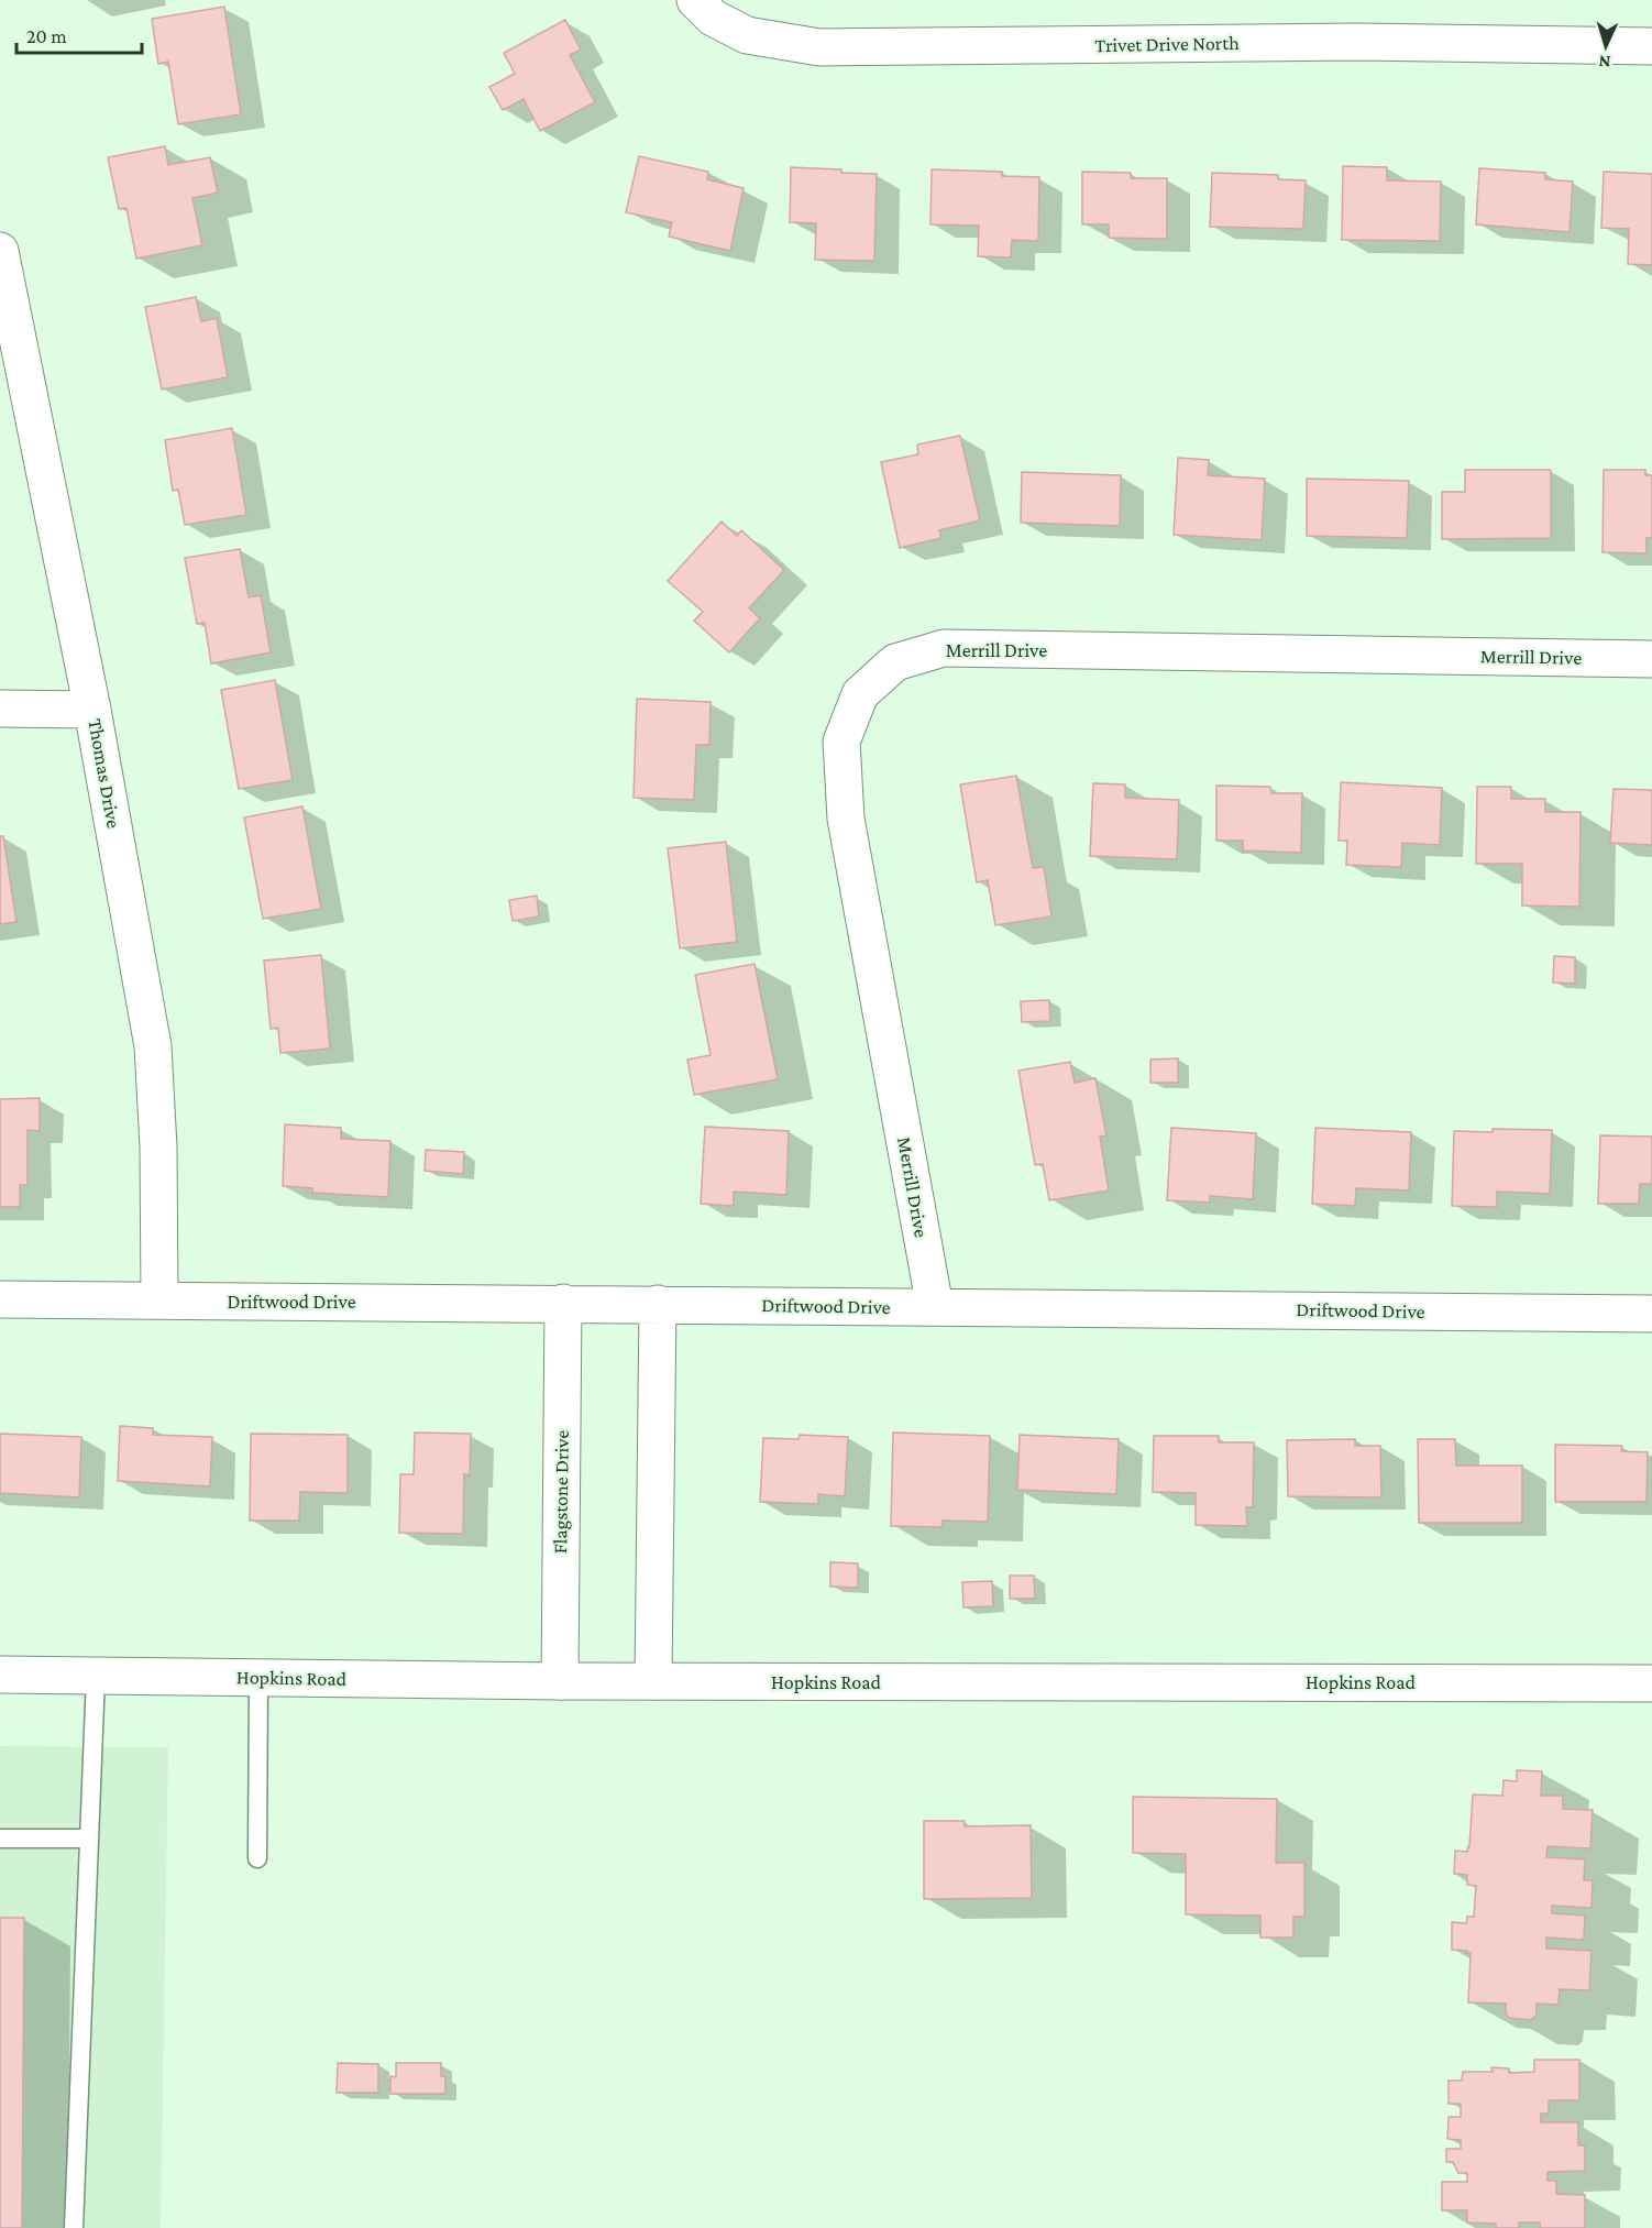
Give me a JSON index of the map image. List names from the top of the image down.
{
  "streets": {
    "street": [
      "Trivet Drive North",
      "Merrill Drive",
      "Thomas Drive",
      "Driftwood Drive",
      "Flagstone Drive",
      "Hopkins Road"
    ]
  },
  "crossings": [
    ["Merrill Drive", "Driftwood Drive"],
    ["Thomas Drive", "Driftwood Drive"],
    ["Driftwood Drive", "Flagstone Drive"],
    ["Flagstone Drive", "Hopkins Road"]
  ],
  "scale_bar": "20 m",
  "north": "bottom"
}
